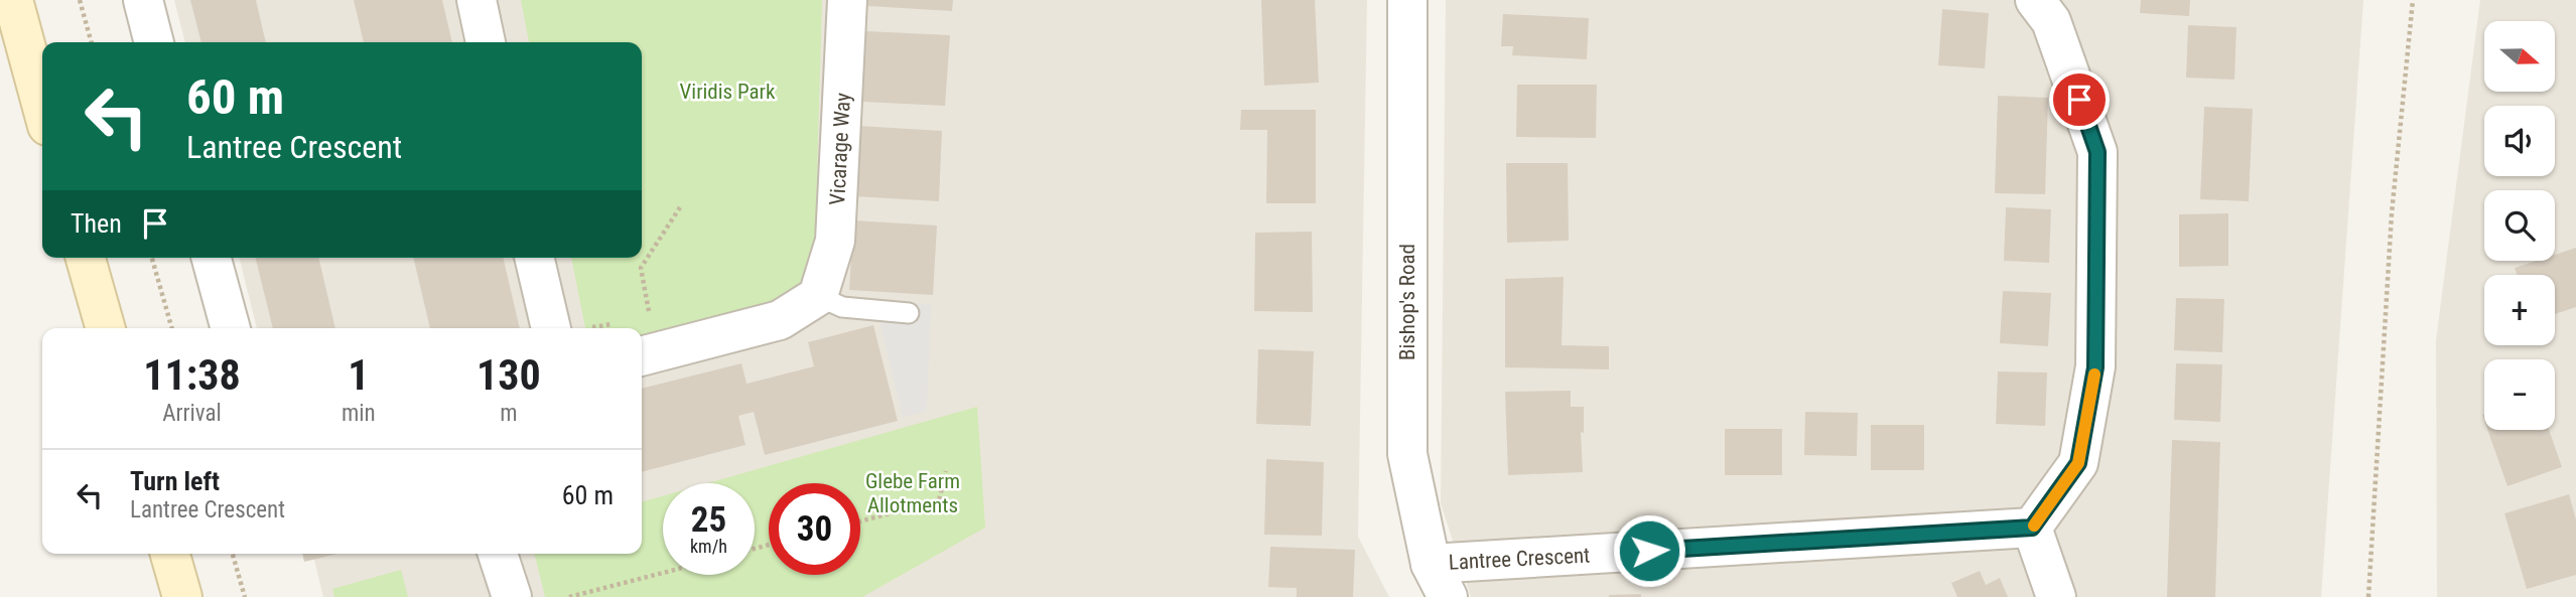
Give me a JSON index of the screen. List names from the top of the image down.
{
  "streets": {
    "street": ["Vicarage Way", "Bishop's Road", "Lantree Crescent"]
  },
  "crossings": [
    ["Bishop's Road", "Lantree Crescent"]
  ],
  "parks": ["Viridis Park", "Glebe Farm Allotments"],
  "north": "right",
  "page": {
    "map_buttons": ["+", "−"],
    "turn": ["60 m", "Lantree Crescent"],
    "then": "Then",
    "eta": [
      "11:38",
      "Arrival",
      "1",
      "min",
      "130",
      "m"
    ],
    "list": [
      {
        "name": "Turn left",
        "note": "Lantree Crescent",
        "value": "60 m"
      }
    ],
    "speed": "25 km/h",
    "limit": "30"
  }
}
